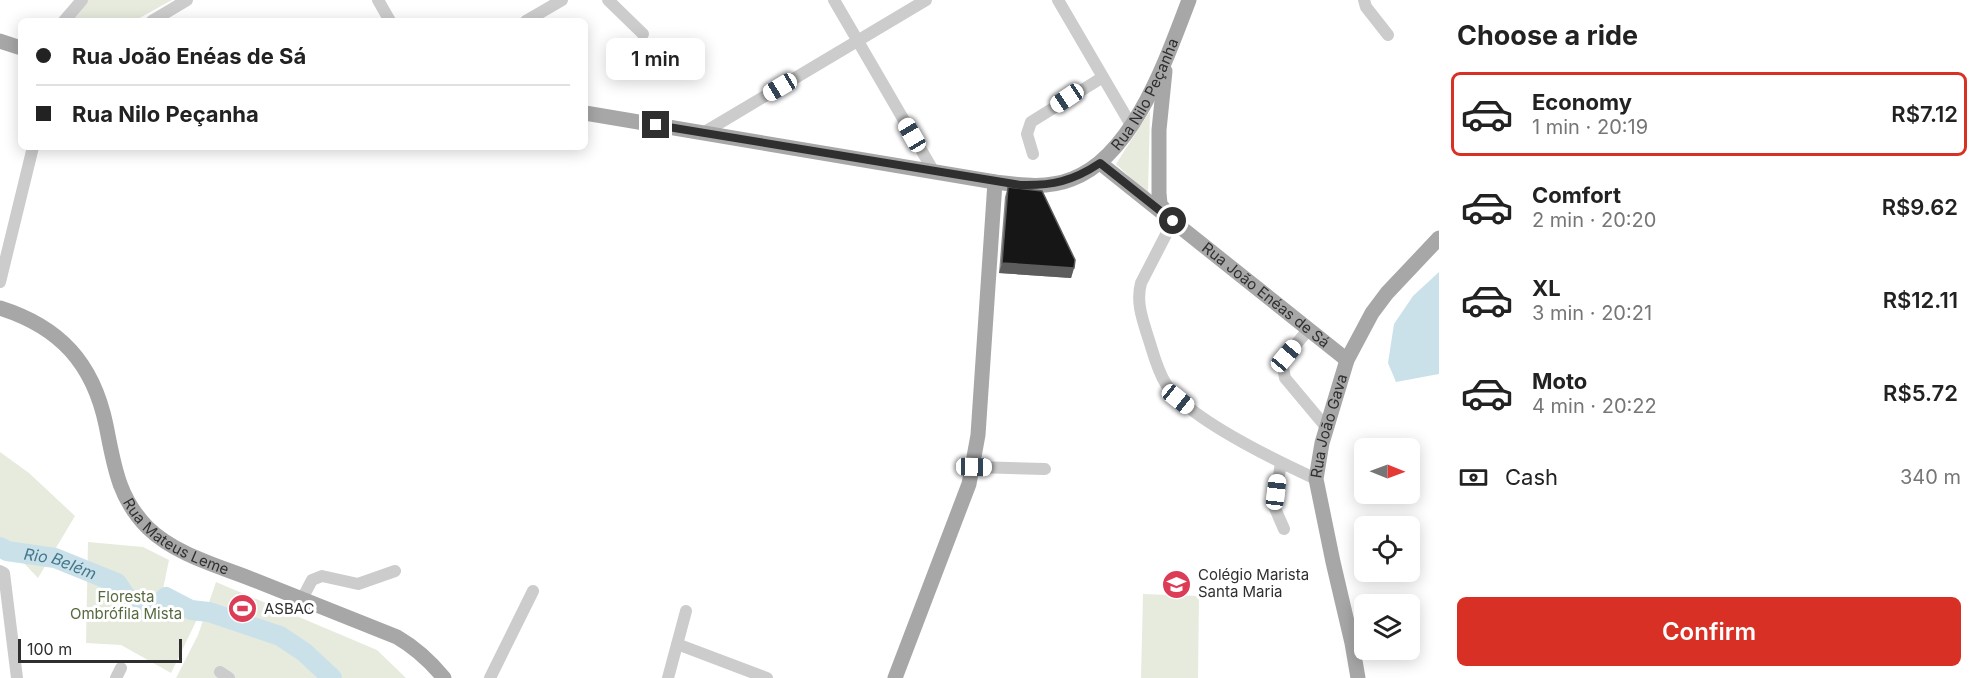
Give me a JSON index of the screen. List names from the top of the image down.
{
  "streets": {
    "main road": [
      "Rua Nilo Peçanha",
      "Rua João Enéas de Sá",
      "Rua João Gava",
      "Rua Mateus Leme"
    ]
  },
  "crossings": [
    ["Rua Nilo Peçanha", "Rua João Enéas de Sá"],
    ["Rua João Enéas de Sá", "Rua João Gava"]
  ],
  "water": ["Rio Belém"],
  "parks": ["Floresta Ombrófila Mista"],
  "places": {
    "school or university": ["Colégio Marista Santa Maria"],
    "sports": ["ASBAC"]
  },
  "scale_bar": "100 m",
  "north": "right",
  "page": {
    "heading": "Choose a ride",
    "banner": ["Rua João Enéas de Sá", "Rua Nilo Peçanha"],
    "bubble": "1 min",
    "list": [
      {
        "name": "Economy",
        "note": "1 min · 20:19",
        "value": "R$7.12"
      },
      {
        "name": "Comfort",
        "note": "2 min · 20:20",
        "value": "R$9.62"
      },
      {
        "name": "XL",
        "note": "3 min · 20:21",
        "value": "R$12.11"
      },
      {
        "name": "Moto",
        "note": "4 min · 20:22",
        "value": "R$5.72"
      }
    ],
    "pay": ["Cash", "340 m"],
    "buttons": "Confirm",
    "scale": "100 m"
  }
}
